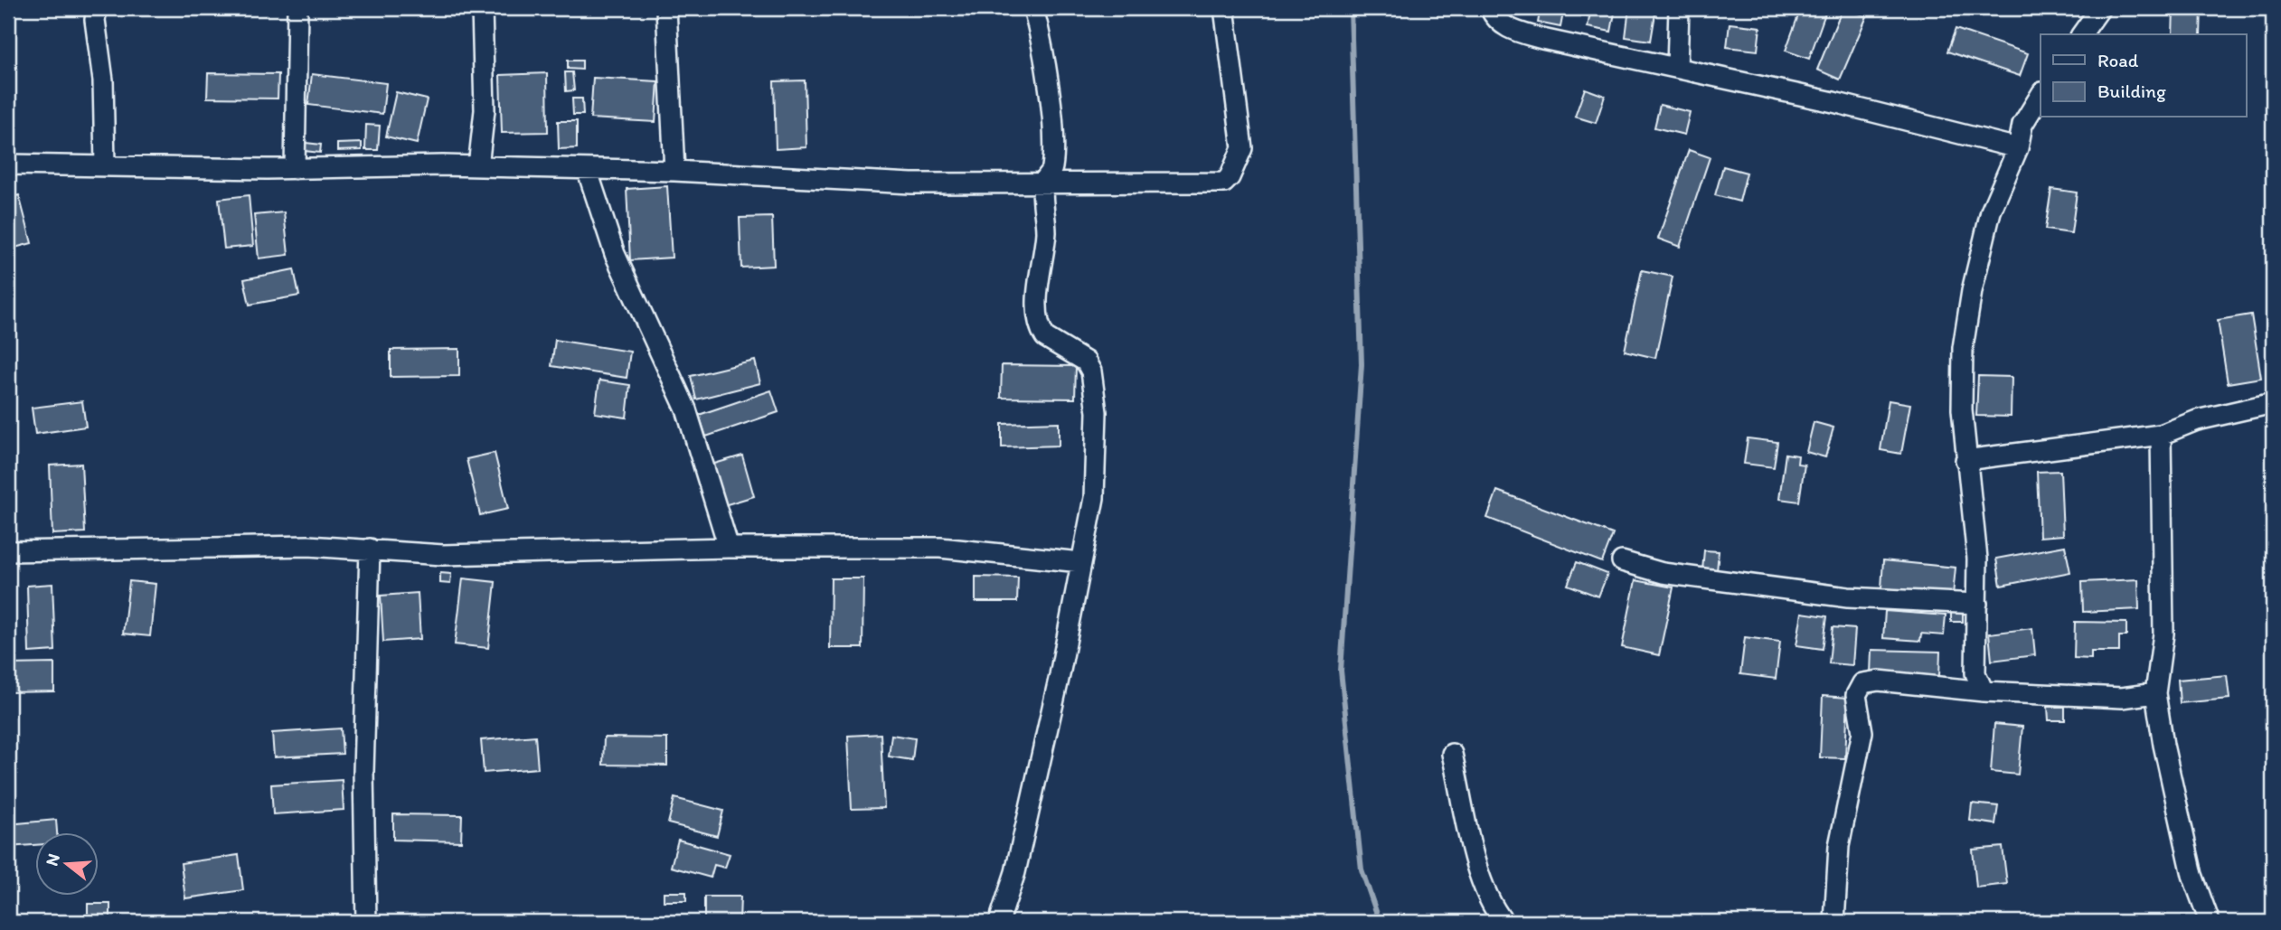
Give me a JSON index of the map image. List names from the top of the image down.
{
  "legend": ["Road", "Building"],
  "north": "left"
}
